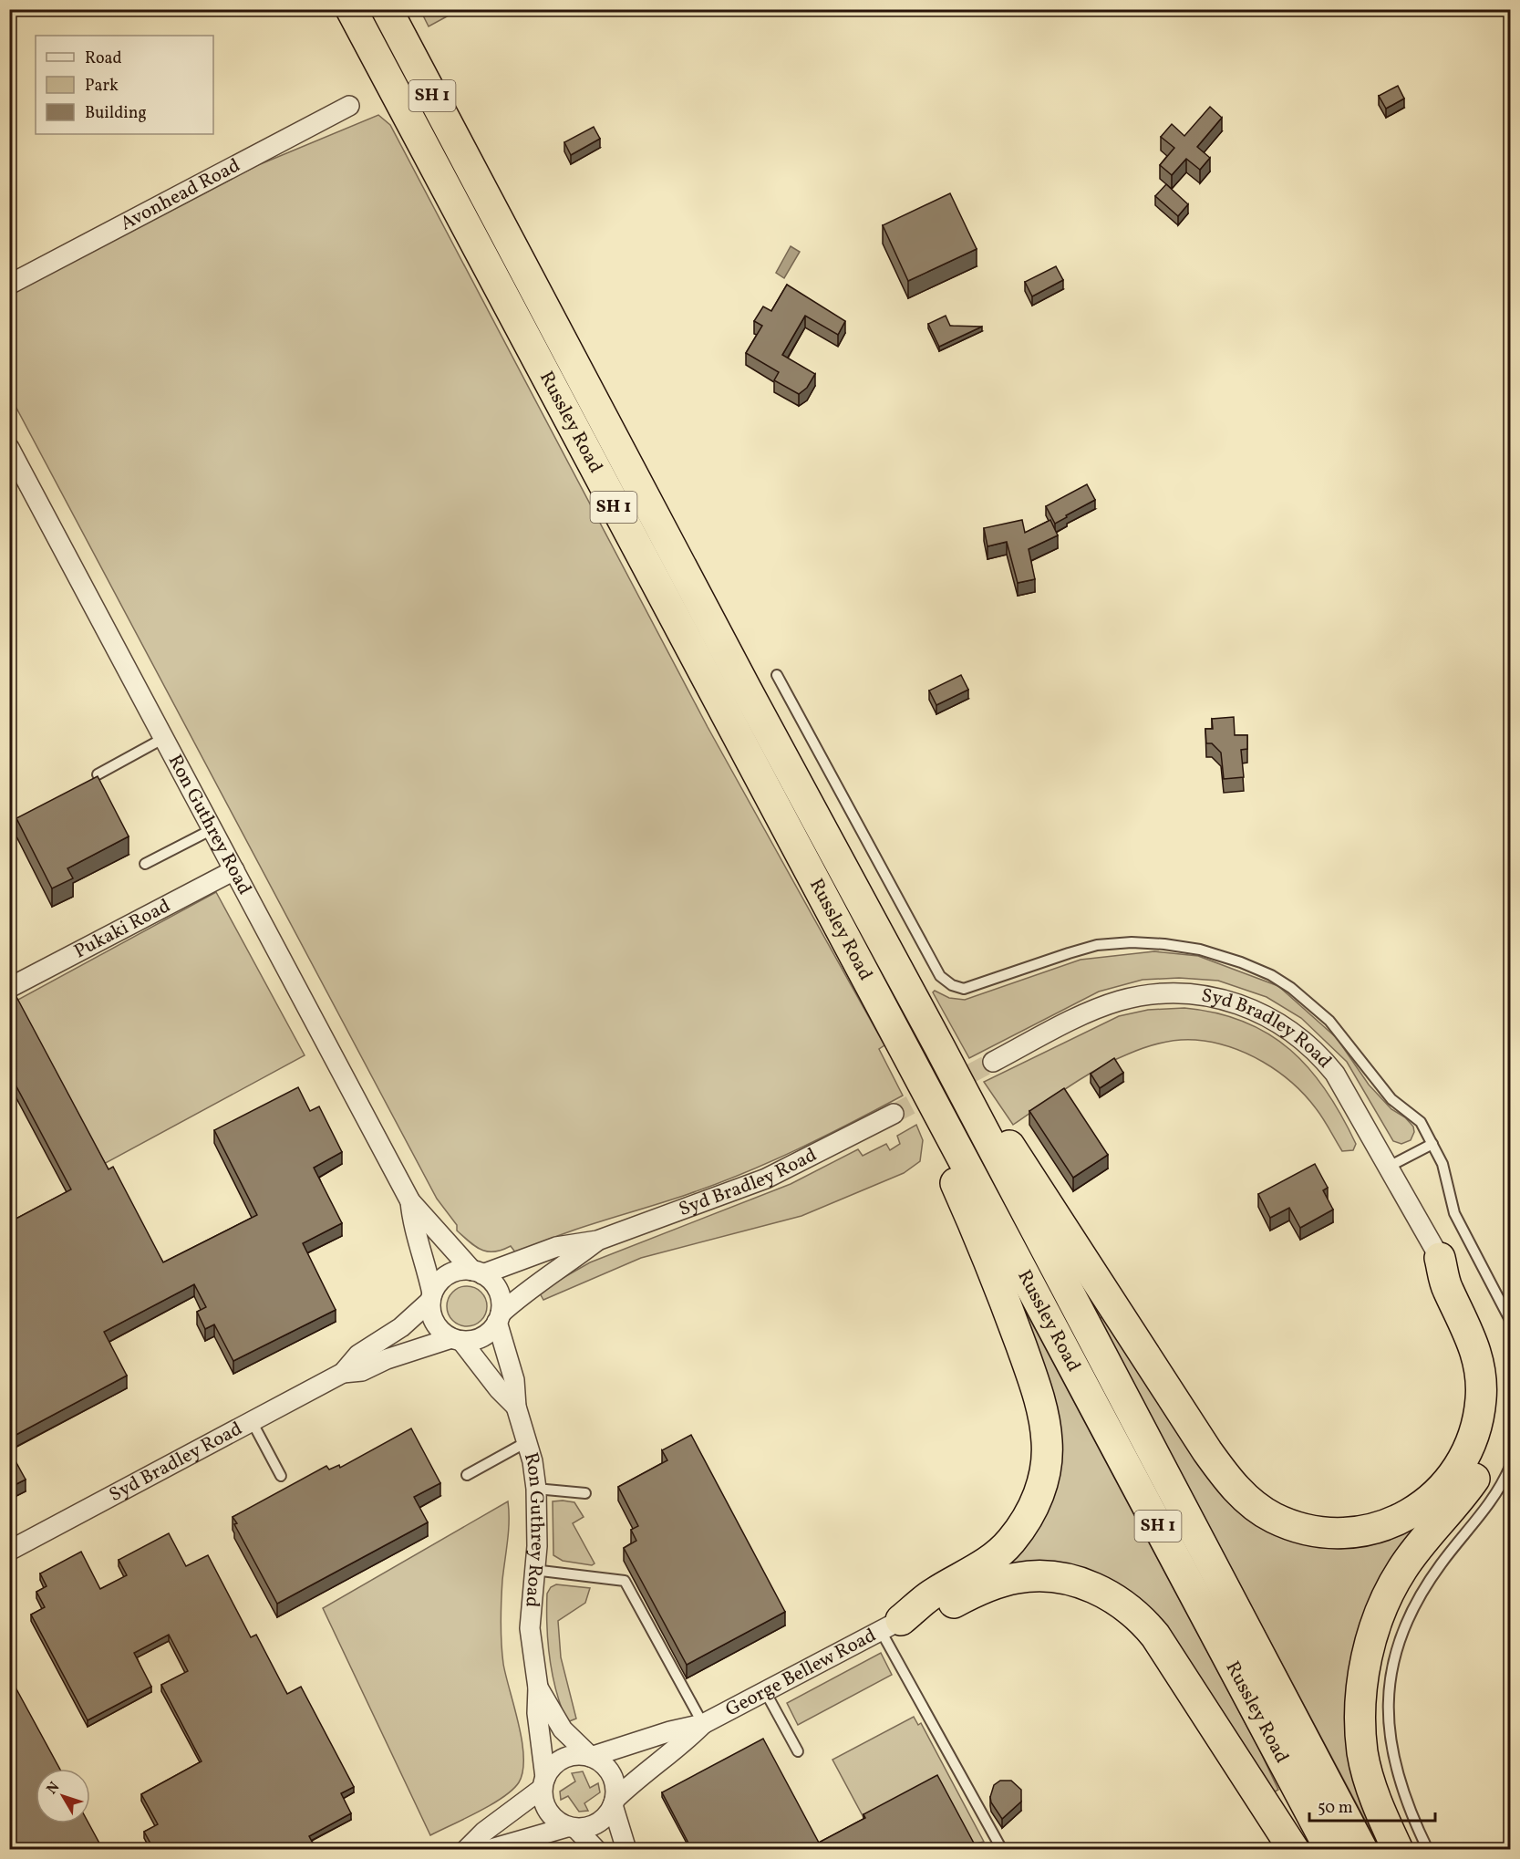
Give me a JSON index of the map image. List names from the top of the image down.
{
  "streets": {
    "highway": ["SH 1", "Russley Road"],
    "street": [
      "Avonhead Road",
      "Ron Guthrey Road",
      "Pukaki Road",
      "Syd Bradley Road",
      "George Bellew Road"
    ]
  },
  "crossings": [
    ["Ron Guthrey Road", "Pukaki Road"],
    ["Ron Guthrey Road", "Syd Bradley Road"],
    ["Ron Guthrey Road", "George Bellew Road"]
  ],
  "legend": ["Road", "Park", "Building"],
  "scale_bar": "50 m",
  "north": "top left"
}
